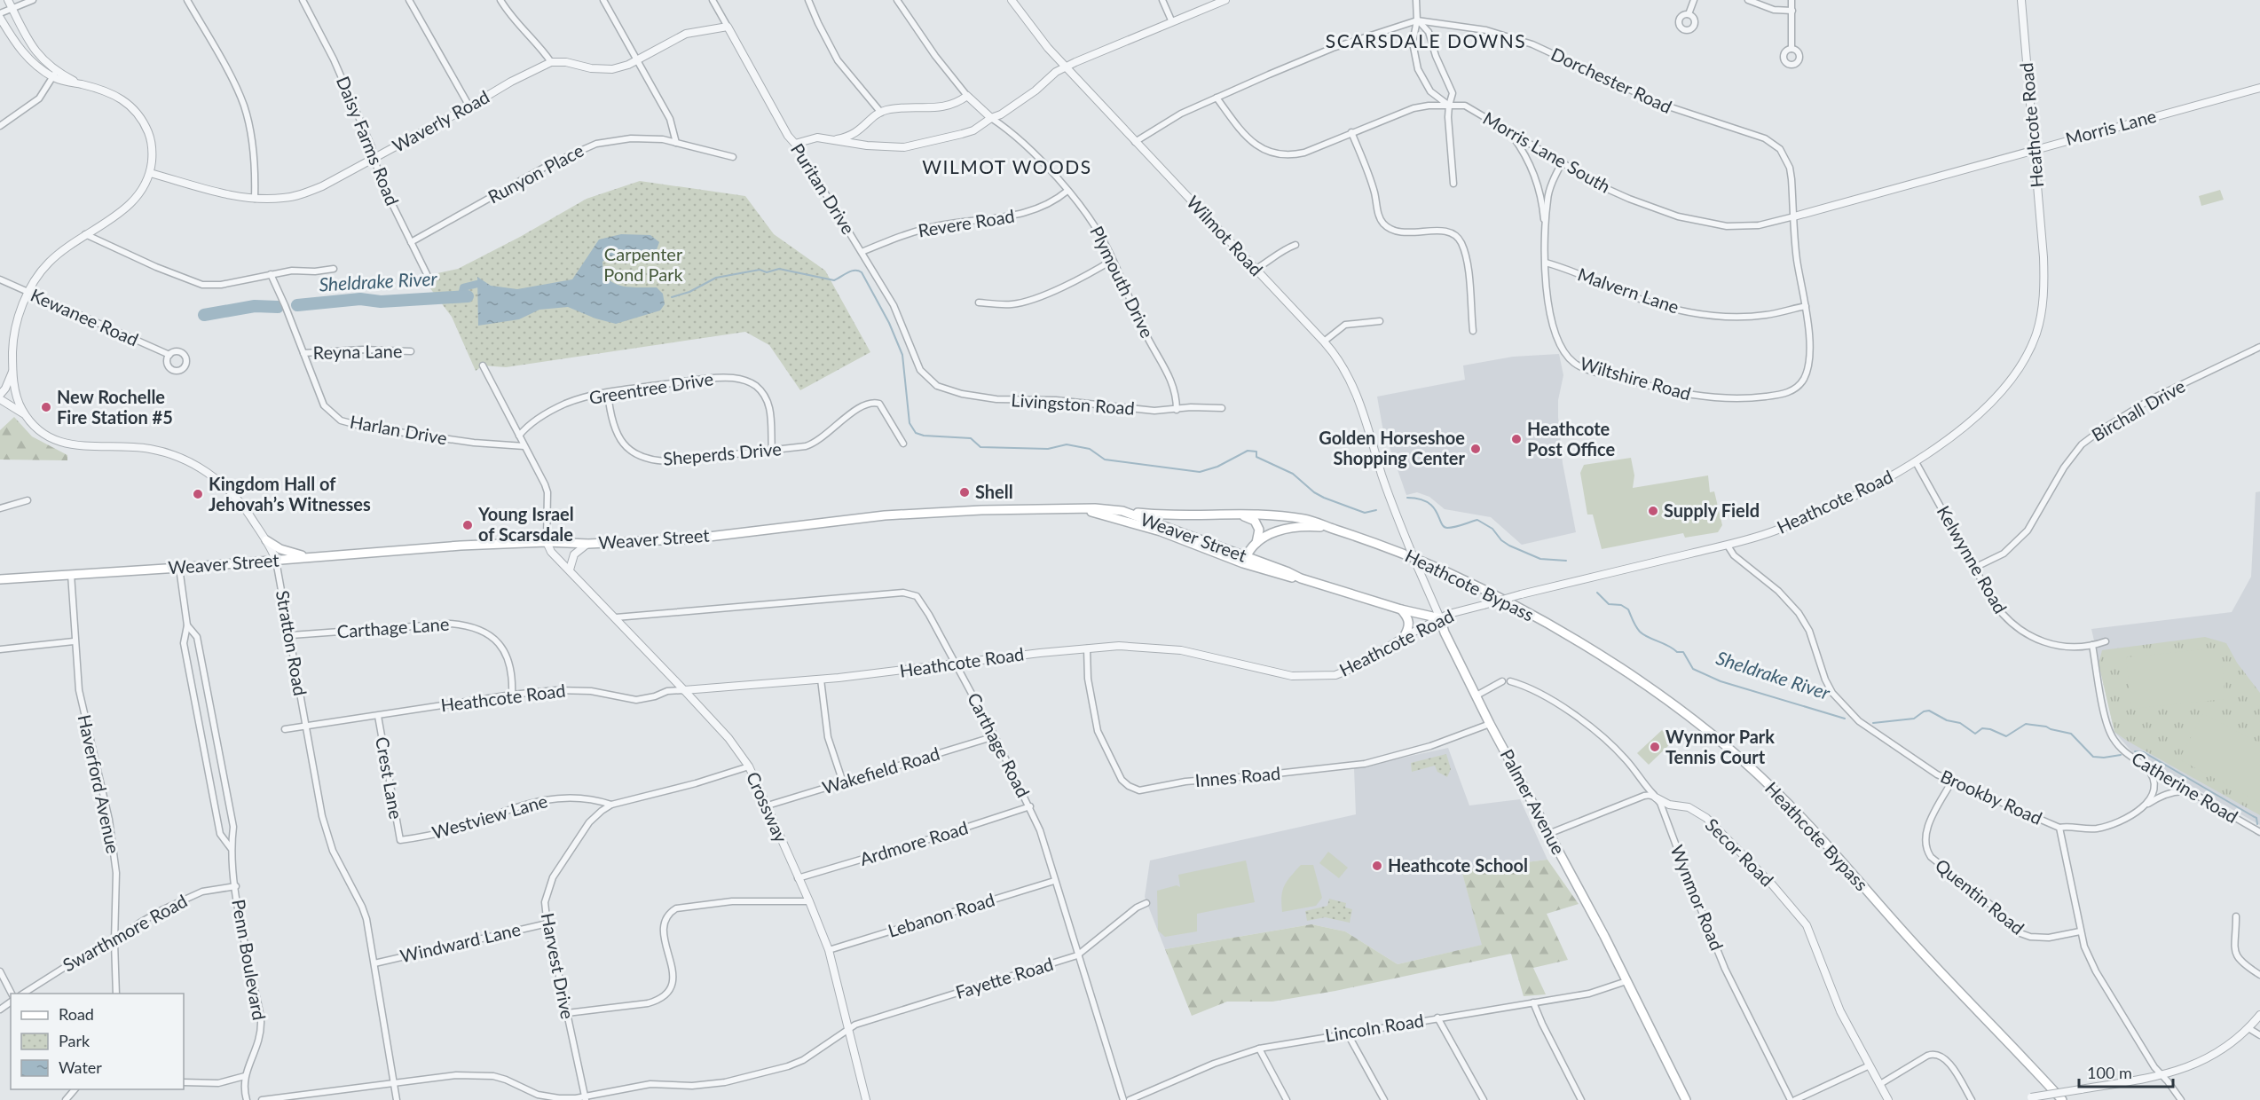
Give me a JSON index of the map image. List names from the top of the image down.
{
  "streets": {
    "main road": ["Weaver Street", "Heathcote Bypass", "Palmer Avenue"],
    "street": [
      "Dorchester Road",
      "Waverly Road",
      "Heathcote Road",
      "Morris Lane",
      "Daisy Farms Road",
      "Morris Lane South",
      "Runyon Place",
      "Puritan Drive",
      "Revere Road",
      "Wilmot Road",
      "Plymouth Drive",
      "Malvern Lane",
      "Kewanee Road",
      "Reyna Lane",
      "Wiltshire Road",
      "Greentree Drive",
      "Livingston Road",
      "Birchall Drive",
      "Harlan Drive",
      "Sheperds Drive",
      "Kelwynne Road",
      "Carthage Lane",
      "Stratton Road",
      "Carthage Road",
      "Wakefield Road",
      "Innes Road",
      "Crest Lane",
      "Haverford Avenue",
      "Catherine Road",
      "Brookby Road",
      "Crossway",
      "Westview Lane",
      "Ardmore Road",
      "Secor Road",
      "Quentin Road",
      "Wynmor Road",
      "Lebanon Road",
      "Swarthmore Road",
      "Windward Lane",
      "Penn Boulevard",
      "Harvest Drive",
      "Fayette Road",
      "Lincoln Road"
    ]
  },
  "crossings": [
    ["Dorchester Road", "Morris Lane South"],
    ["Dorchester Road", "Wilmot Road"],
    ["Dorchester Road", "Malvern Lane"],
    ["Dorchester Road", "Wiltshire Road"],
    ["Waverly Road", "Daisy Farms Road"],
    ["Waverly Road", "Stratton Road"],
    ["Heathcote Road", "Morris Lane"],
    ["Heathcote Road", "Weaver Street"],
    ["Heathcote Road", "Kelwynne Road"],
    ["Heathcote Road", "Carthage Lane"],
    ["Heathcote Road", "Stratton Road"],
    ["Heathcote Road", "Carthage Road"],
    ["Heathcote Road", "Innes Road"],
    ["Heathcote Road", "Crest Lane"],
    ["Heathcote Road", "Brookby Road"],
    ["Heathcote Road", "Palmer Avenue"],
    ["Heathcote Road", "Crossway"],
    ["Morris Lane", "Morris Lane South"],
    ["Daisy Farms Road", "Runyon Place"],
    ["Morris Lane South", "Wiltshire Road"],
    ["Puritan Drive", "Revere Road"],
    ["Puritan Drive", "Livingston Road"],
    ["Revere Road", "Plymouth Drive"],
    ["Wilmot Road", "Palmer Avenue"],
    ["Plymouth Drive", "Livingston Road"],
    ["Malvern Lane", "Wiltshire Road"],
    ["Kewanee Road", "Stratton Road"],
    ["Reyna Lane", "Harlan Drive"],
    ["Greentree Drive", "Sheperds Drive"],
    ["Birchall Drive", "Kelwynne Road"],
    ["Weaver Street", "Heathcote Bypass"],
    ["Weaver Street", "Stratton Road"],
    ["Weaver Street", "Haverford Avenue"],
    ["Weaver Street", "Palmer Avenue"],
    ["Weaver Street", "Crossway"],
    ["Weaver Street", "Penn Boulevard"],
    ["Kelwynne Road", "Catherine Road"],
    ["Carthage Lane", "Stratton Road"],
    ["Stratton Road", "Windward Lane"],
    ["Stratton Road", "Fayette Road"],
    ["Carthage Road", "Wakefield Road"],
    ["Carthage Road", "Crossway"],
    ["Carthage Road", "Ardmore Road"],
    ["Carthage Road", "Lebanon Road"],
    ["Carthage Road", "Fayette Road"],
    ["Wakefield Road", "Crossway"],
    ["Innes Road", "Palmer Avenue"],
    ["Crest Lane", "Westview Lane"],
    ["Haverford Avenue", "Swarthmore Road"],
    ["Brookby Road", "Quentin Road"],
    ["Palmer Avenue", "Lincoln Road"],
    ["Crossway", "Ardmore Road"],
    ["Crossway", "Lebanon Road"],
    ["Crossway", "Harvest Drive"],
    ["Crossway", "Fayette Road"],
    ["Westview Lane", "Harvest Drive"],
    ["Secor Road", "Wynmor Road"],
    ["Swarthmore Road", "Penn Boulevard"],
    ["Windward Lane", "Harvest Drive"],
    ["Harvest Drive", "Fayette Road"]
  ],
  "districts": ["SCARSDALE DOWNS", "WILMOT WOODS"],
  "water": ["Sheldrake River"],
  "parks": ["Carpenter Pond Park"],
  "places": [
    "New Rochelle Fire Station #5",
    "Heathcote Post Office",
    "Golden Horseshoe Shopping Center",
    "Shell",
    "Kingdom Hall of Jehovah’s Witnesses",
    "Supply Field",
    "Young Israel of Scarsdale",
    "Wynmor Park Tennis Court",
    "Heathcote School"
  ],
  "legend": ["Road", "Park", "Water"],
  "scale_bar": "100 m"
}
